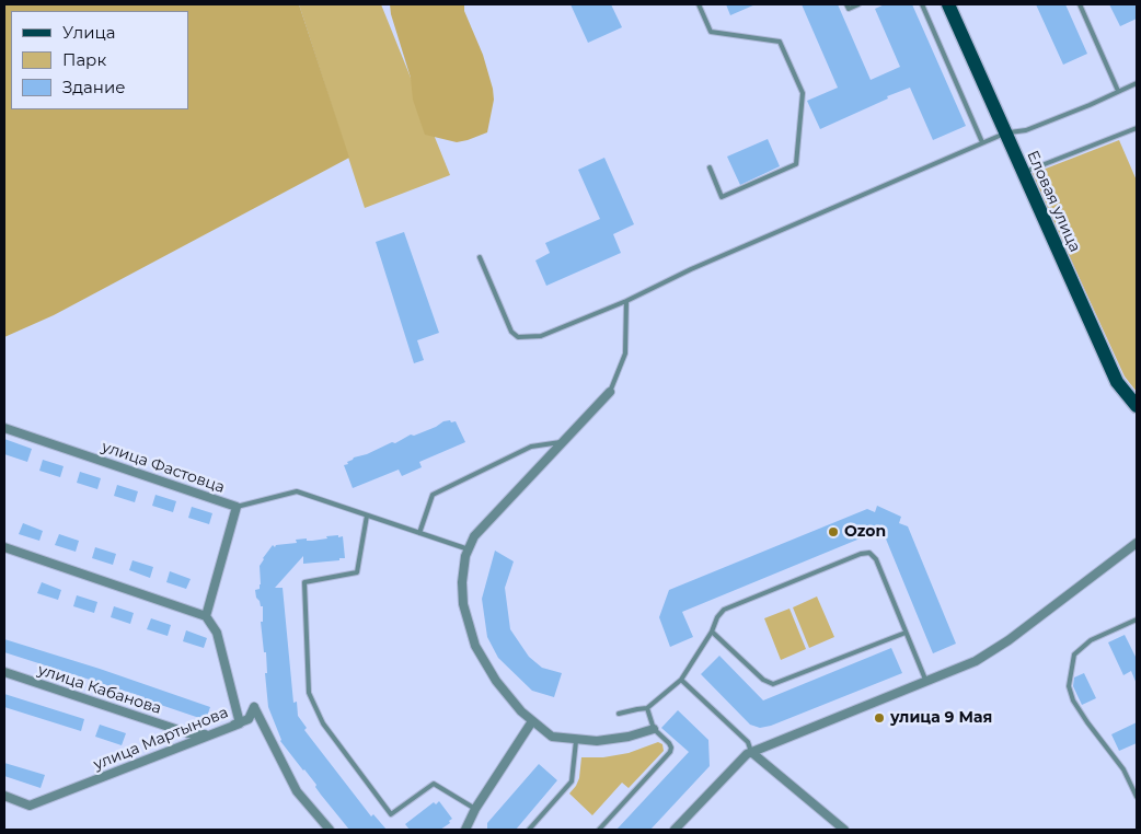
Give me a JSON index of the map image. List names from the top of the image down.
{
  "streets": {
    "main road": ["Еловая улица"],
    "street": ["улица Фастовца", "улица Кабанова", "улица Мартынова"]
  },
  "crossings": [
    ["улица Фастовца", "улица Мартынова"],
    ["улица Кабанова", "улица Мартынова"]
  ],
  "places": ["Ozon", "улица 9 Мая"],
  "legend": ["Улица", "Парк", "Здание"]
}
